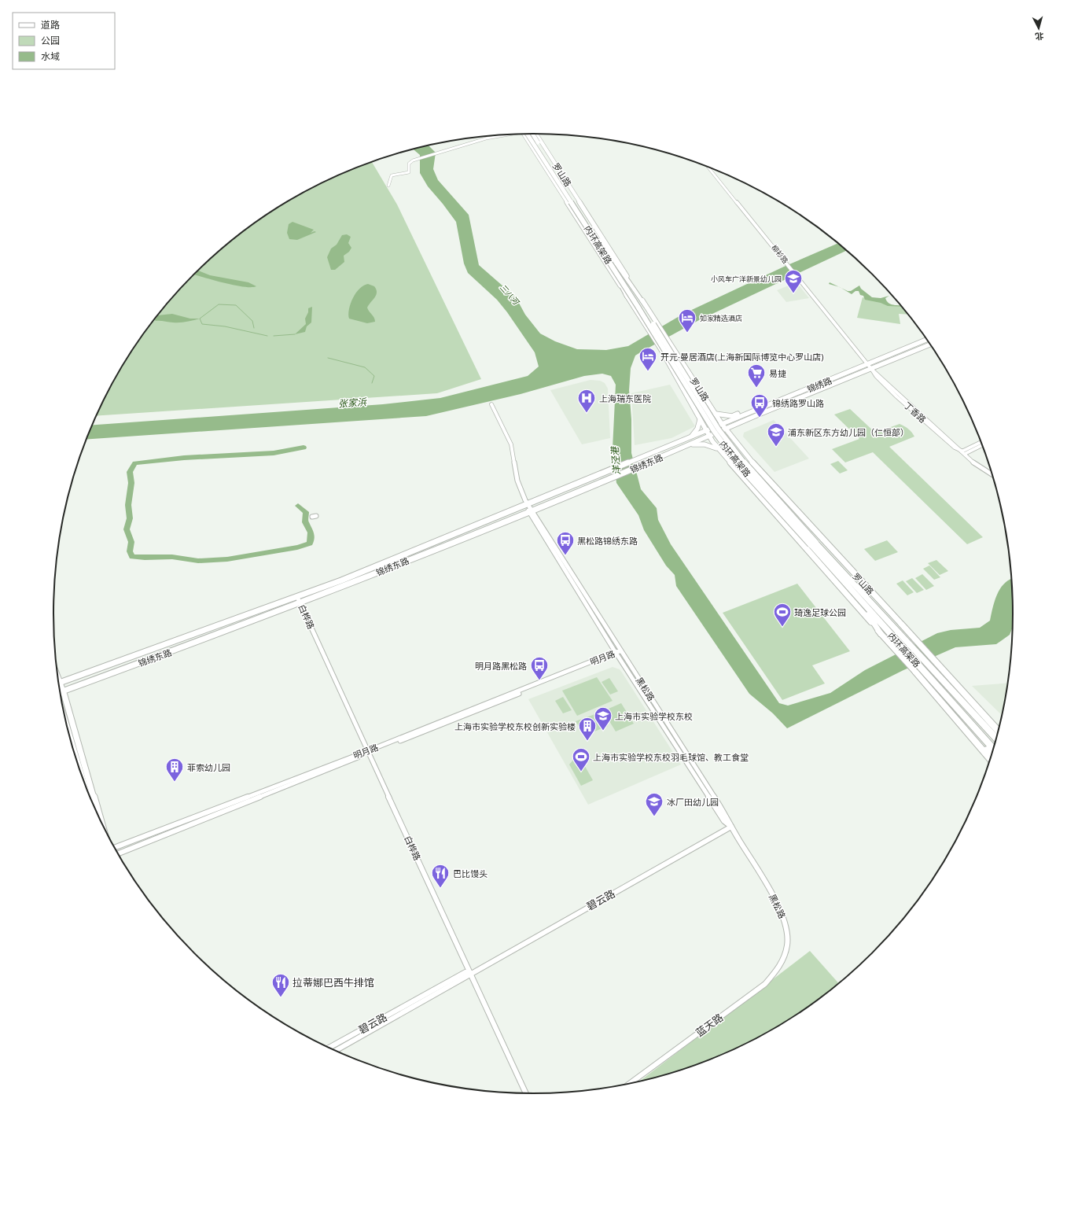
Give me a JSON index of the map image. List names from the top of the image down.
{
  "streets": {
    "highway": ["内环高架路"],
    "main road": ["罗山路", "锦绣路", "锦绣东路"],
    "street": [
      "柳衫路",
      "丁香路",
      "白桦路",
      "明月路",
      "黑松路",
      "碧云路",
      "蓝天路"
    ]
  },
  "crossings": [
    ["罗山路", "内环高架路"],
    ["罗山路", "锦绣路"],
    ["罗山路", "锦绣东路"],
    ["柳衫路", "锦绣路"],
    ["柳衫路", "丁香路"],
    ["锦绣路", "丁香路"],
    ["锦绣路", "锦绣东路"],
    ["锦绣东路", "白桦路"],
    ["白桦路", "明月路"],
    ["白桦路", "碧云路"],
    ["明月路", "黑松路"],
    ["黑松路", "碧云路"],
    ["黑松路", "蓝天路"]
  ],
  "water": ["三八河", "张家浜", "洋泾港"],
  "places": {
    "school or university": [
      "小风车广洋新景幼儿园",
      "浦东新区东方幼儿园（仁恒部）",
      "上海市实验学校东校",
      "冰厂田幼儿园"
    ],
    "hotel": ["如家精选酒店", "开元·曼居酒店(上海新国际博览中心罗山店)"],
    "supermarket": ["易捷"],
    "hospital": ["上海瑞东医院"],
    "bus stop": ["锦绣路罗山路", "黑松路锦绣东路", "明月路黑松路"],
    "sports": ["琦逸足球公园", "上海市实验学校东校羽毛球馆、教工食堂"],
    "building": ["上海市实验学校东校创新实验楼", "菲索幼儿园"],
    "restaurant": ["巴比馒头", "拉蒂娜巴西牛排馆"]
  },
  "legend": ["道路", "公园", "水域"],
  "north": "bottom"
}
